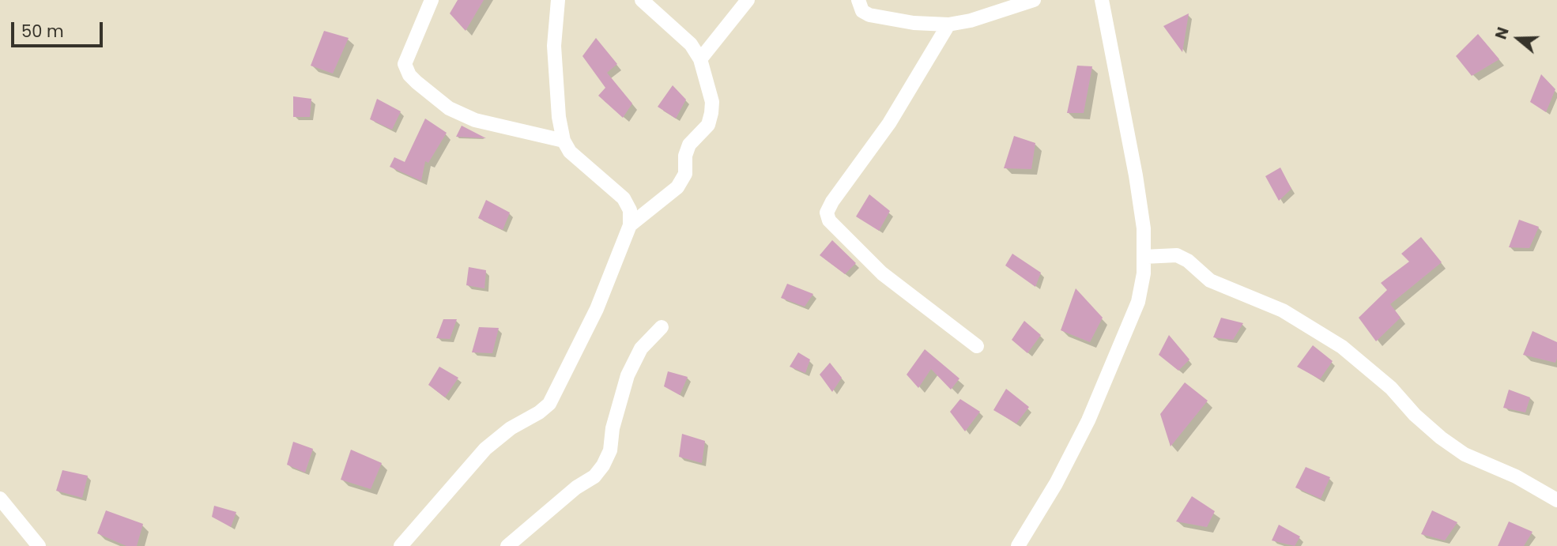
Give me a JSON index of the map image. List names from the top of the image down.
{
  "scale_bar": "50 m",
  "north": "left"
}
